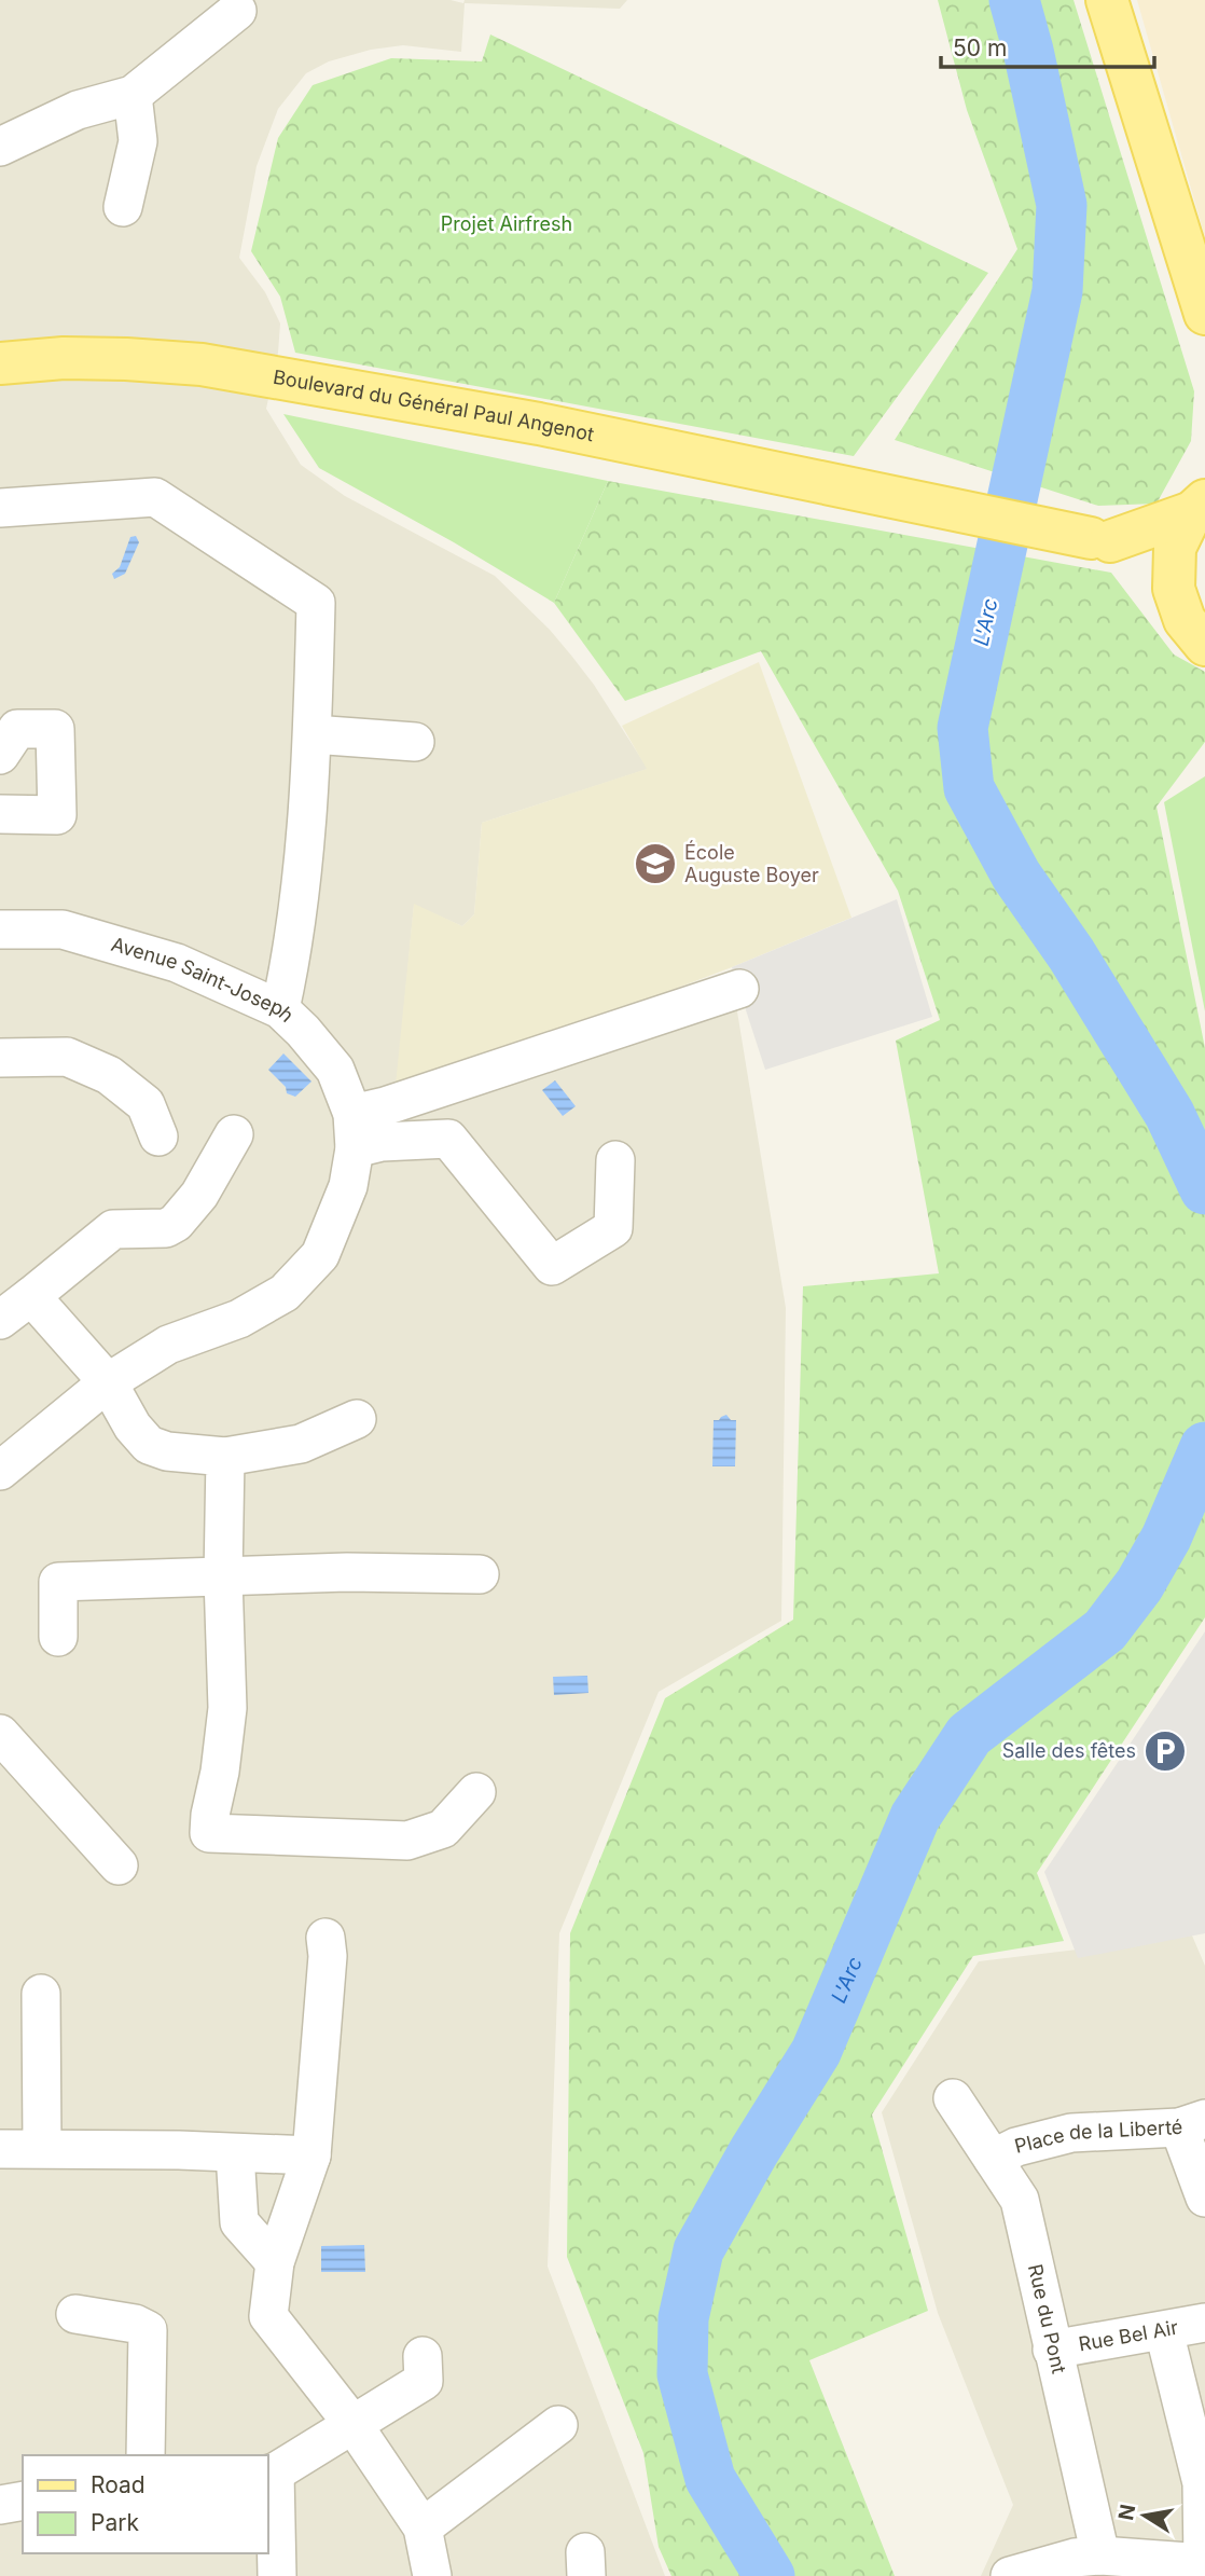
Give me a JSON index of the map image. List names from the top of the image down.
{
  "streets": {
    "main road": ["Boulevard du Général Paul Angenot"],
    "street": [
      "Avenue Saint-Joseph",
      "Place de la Liberté",
      "Rue du Pont",
      "Rue Bel Air"
    ]
  },
  "crossings": [
    ["Place de la Liberté", "Rue du Pont"],
    ["Rue du Pont", "Rue Bel Air"]
  ],
  "water": ["L'Arc"],
  "parks": ["Projet Airfresh"],
  "places": {
    "school or university": ["École Auguste Boyer"],
    "parking": ["Salle des fêtes"]
  },
  "legend": ["Road", "Park"],
  "scale_bar": "50 m",
  "north": "left"
}
